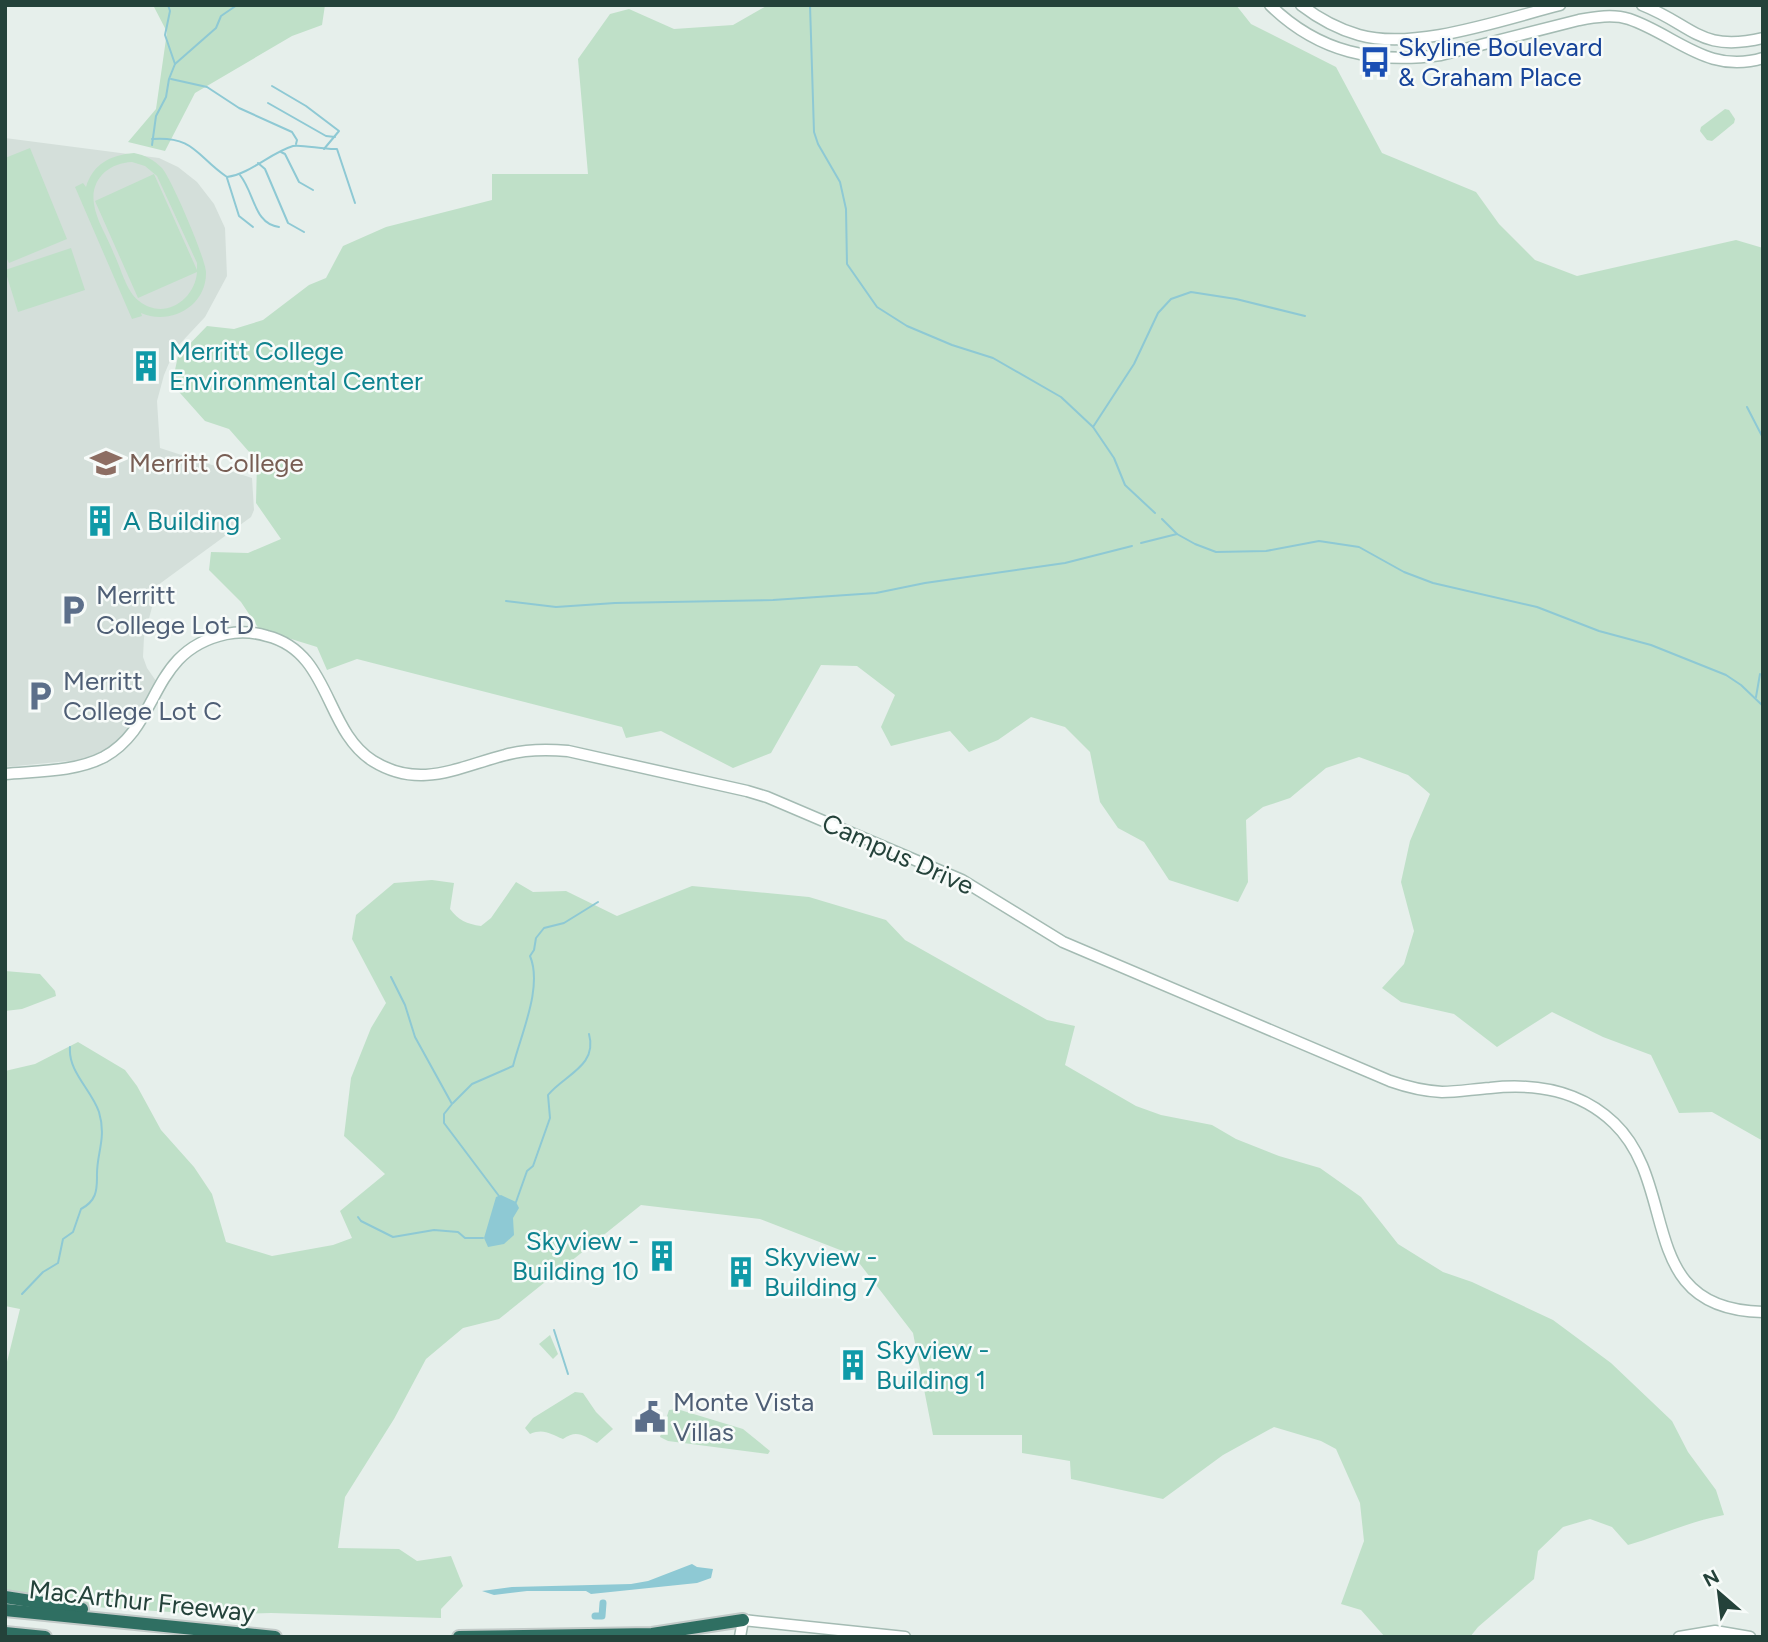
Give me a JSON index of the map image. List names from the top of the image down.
{
  "streets": {
    "highway": ["MacArthur Freeway"],
    "street": ["Campus Drive"]
  },
  "places": {
    "bus stop": ["Skyline Boulevard & Graham Place"],
    "building": [
      "Merritt College Environmental Center",
      "A Building",
      "Skyview - Building 10",
      "Skyview - Building 7",
      "Skyview - Building 1"
    ],
    "school or university": ["Merritt College"],
    "parking": ["Merritt College Lot D", "Merritt College Lot C"],
    "public building": ["Monte Vista Villas"]
  },
  "north": "top left"
}
